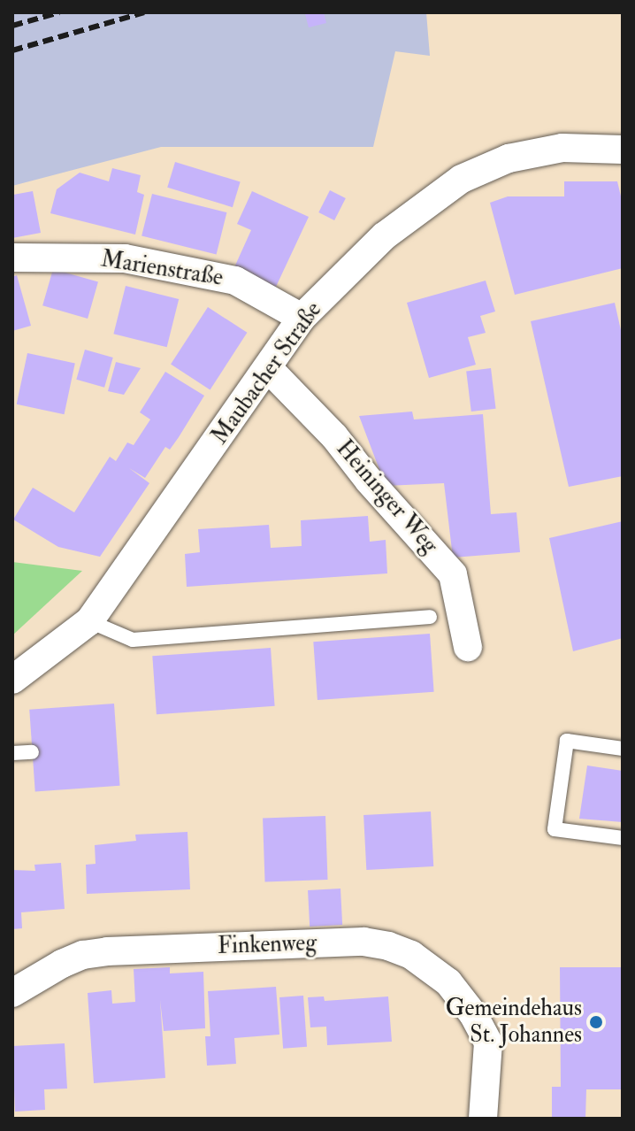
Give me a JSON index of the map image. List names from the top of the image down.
{
  "streets": {
    "street": [
      "Marienstraße",
      "Maubacher Straße",
      "Heininger Weg",
      "Finkenweg"
    ]
  },
  "crossings": [
    ["Marienstraße", "Maubacher Straße"],
    ["Maubacher Straße", "Heininger Weg"]
  ],
  "places": ["Gemeindehaus St. Johannes"]
}
